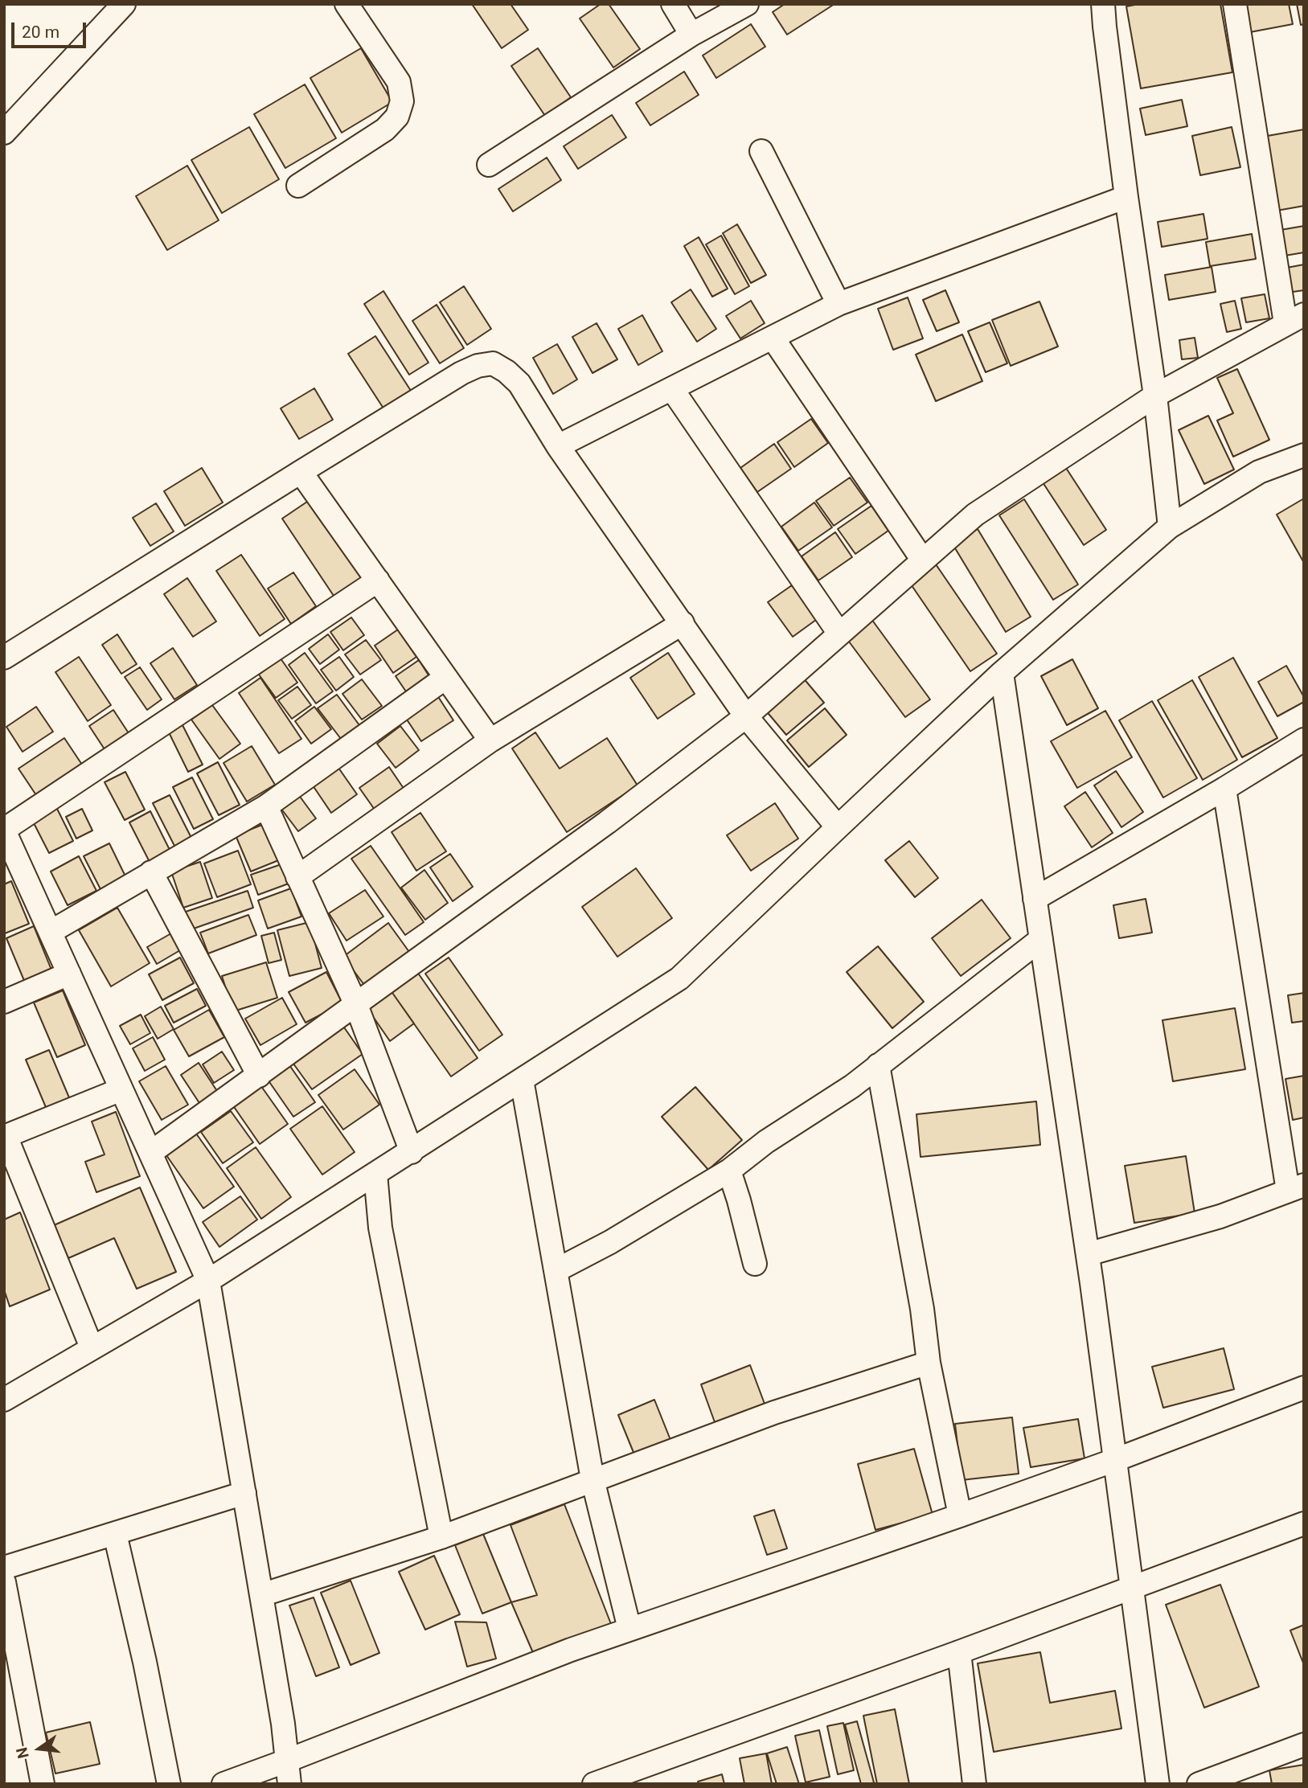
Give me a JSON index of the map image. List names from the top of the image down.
{
  "scale_bar": "20 m",
  "north": "left"
}
